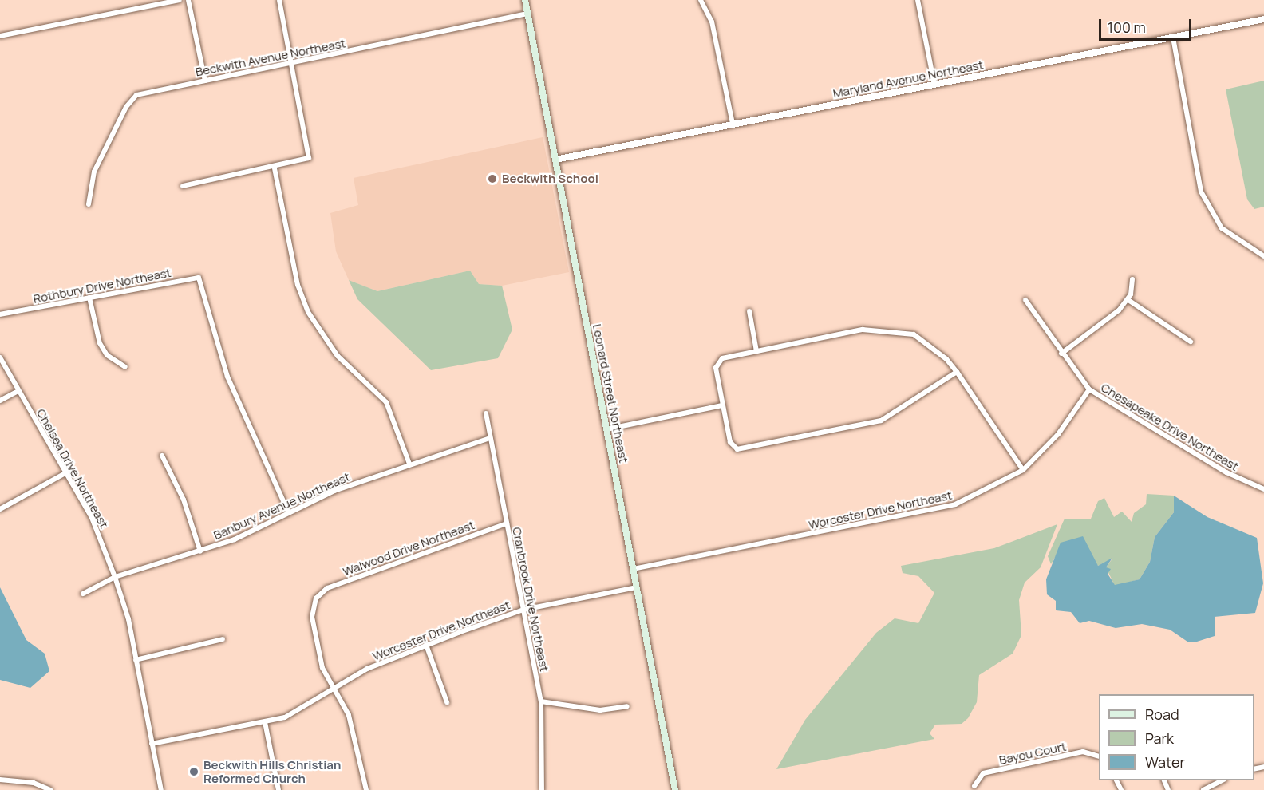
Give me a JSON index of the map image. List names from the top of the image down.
{
  "streets": {
    "main road": ["Leonard Street Northeast"],
    "street": [
      "Beckwith Avenue Northeast",
      "Maryland Avenue Northeast",
      "Rothbury Drive Northeast",
      "Chesapeake Drive Northeast",
      "Chelsea Drive Northeast",
      "Banbury Avenue Northeast",
      "Worcester Drive Northeast",
      "Walwood Drive Northeast",
      "Cranbrook Drive Northeast",
      "Bayou Court"
    ]
  },
  "crossings": [
    ["Beckwith Avenue Northeast", "Leonard Street Northeast"],
    ["Maryland Avenue Northeast", "Leonard Street Northeast"],
    ["Rothbury Drive Northeast", "Banbury Avenue Northeast"],
    ["Leonard Street Northeast", "Worcester Drive Northeast"],
    ["Chesapeake Drive Northeast", "Worcester Drive Northeast"],
    ["Chelsea Drive Northeast", "Banbury Avenue Northeast"],
    ["Chelsea Drive Northeast", "Worcester Drive Northeast"],
    ["Banbury Avenue Northeast", "Cranbrook Drive Northeast"],
    ["Worcester Drive Northeast", "Walwood Drive Northeast"],
    ["Worcester Drive Northeast", "Cranbrook Drive Northeast"],
    ["Walwood Drive Northeast", "Cranbrook Drive Northeast"]
  ],
  "places": ["Beckwith School", "Beckwith Hills Christian Reformed Church"],
  "legend": ["Road", "Park", "Water"],
  "scale_bar": "100 m"
}
